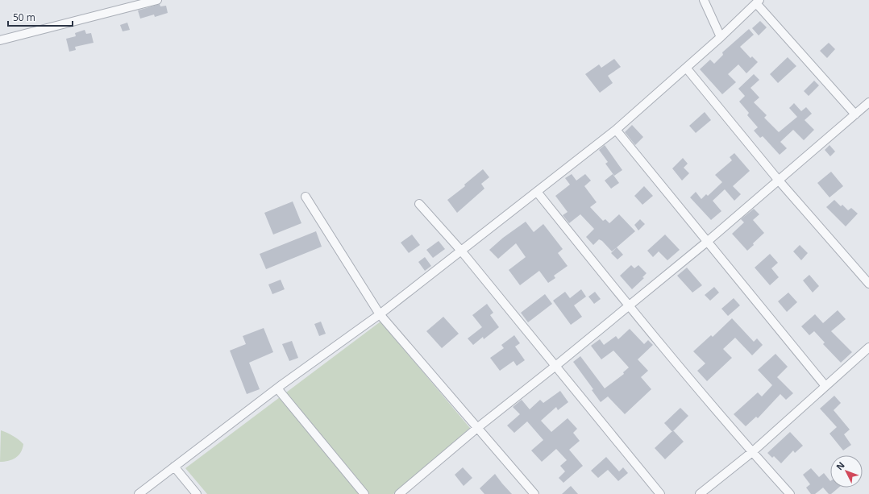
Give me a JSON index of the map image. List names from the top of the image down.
{
  "scale_bar": "50 m",
  "north": "top left"
}
